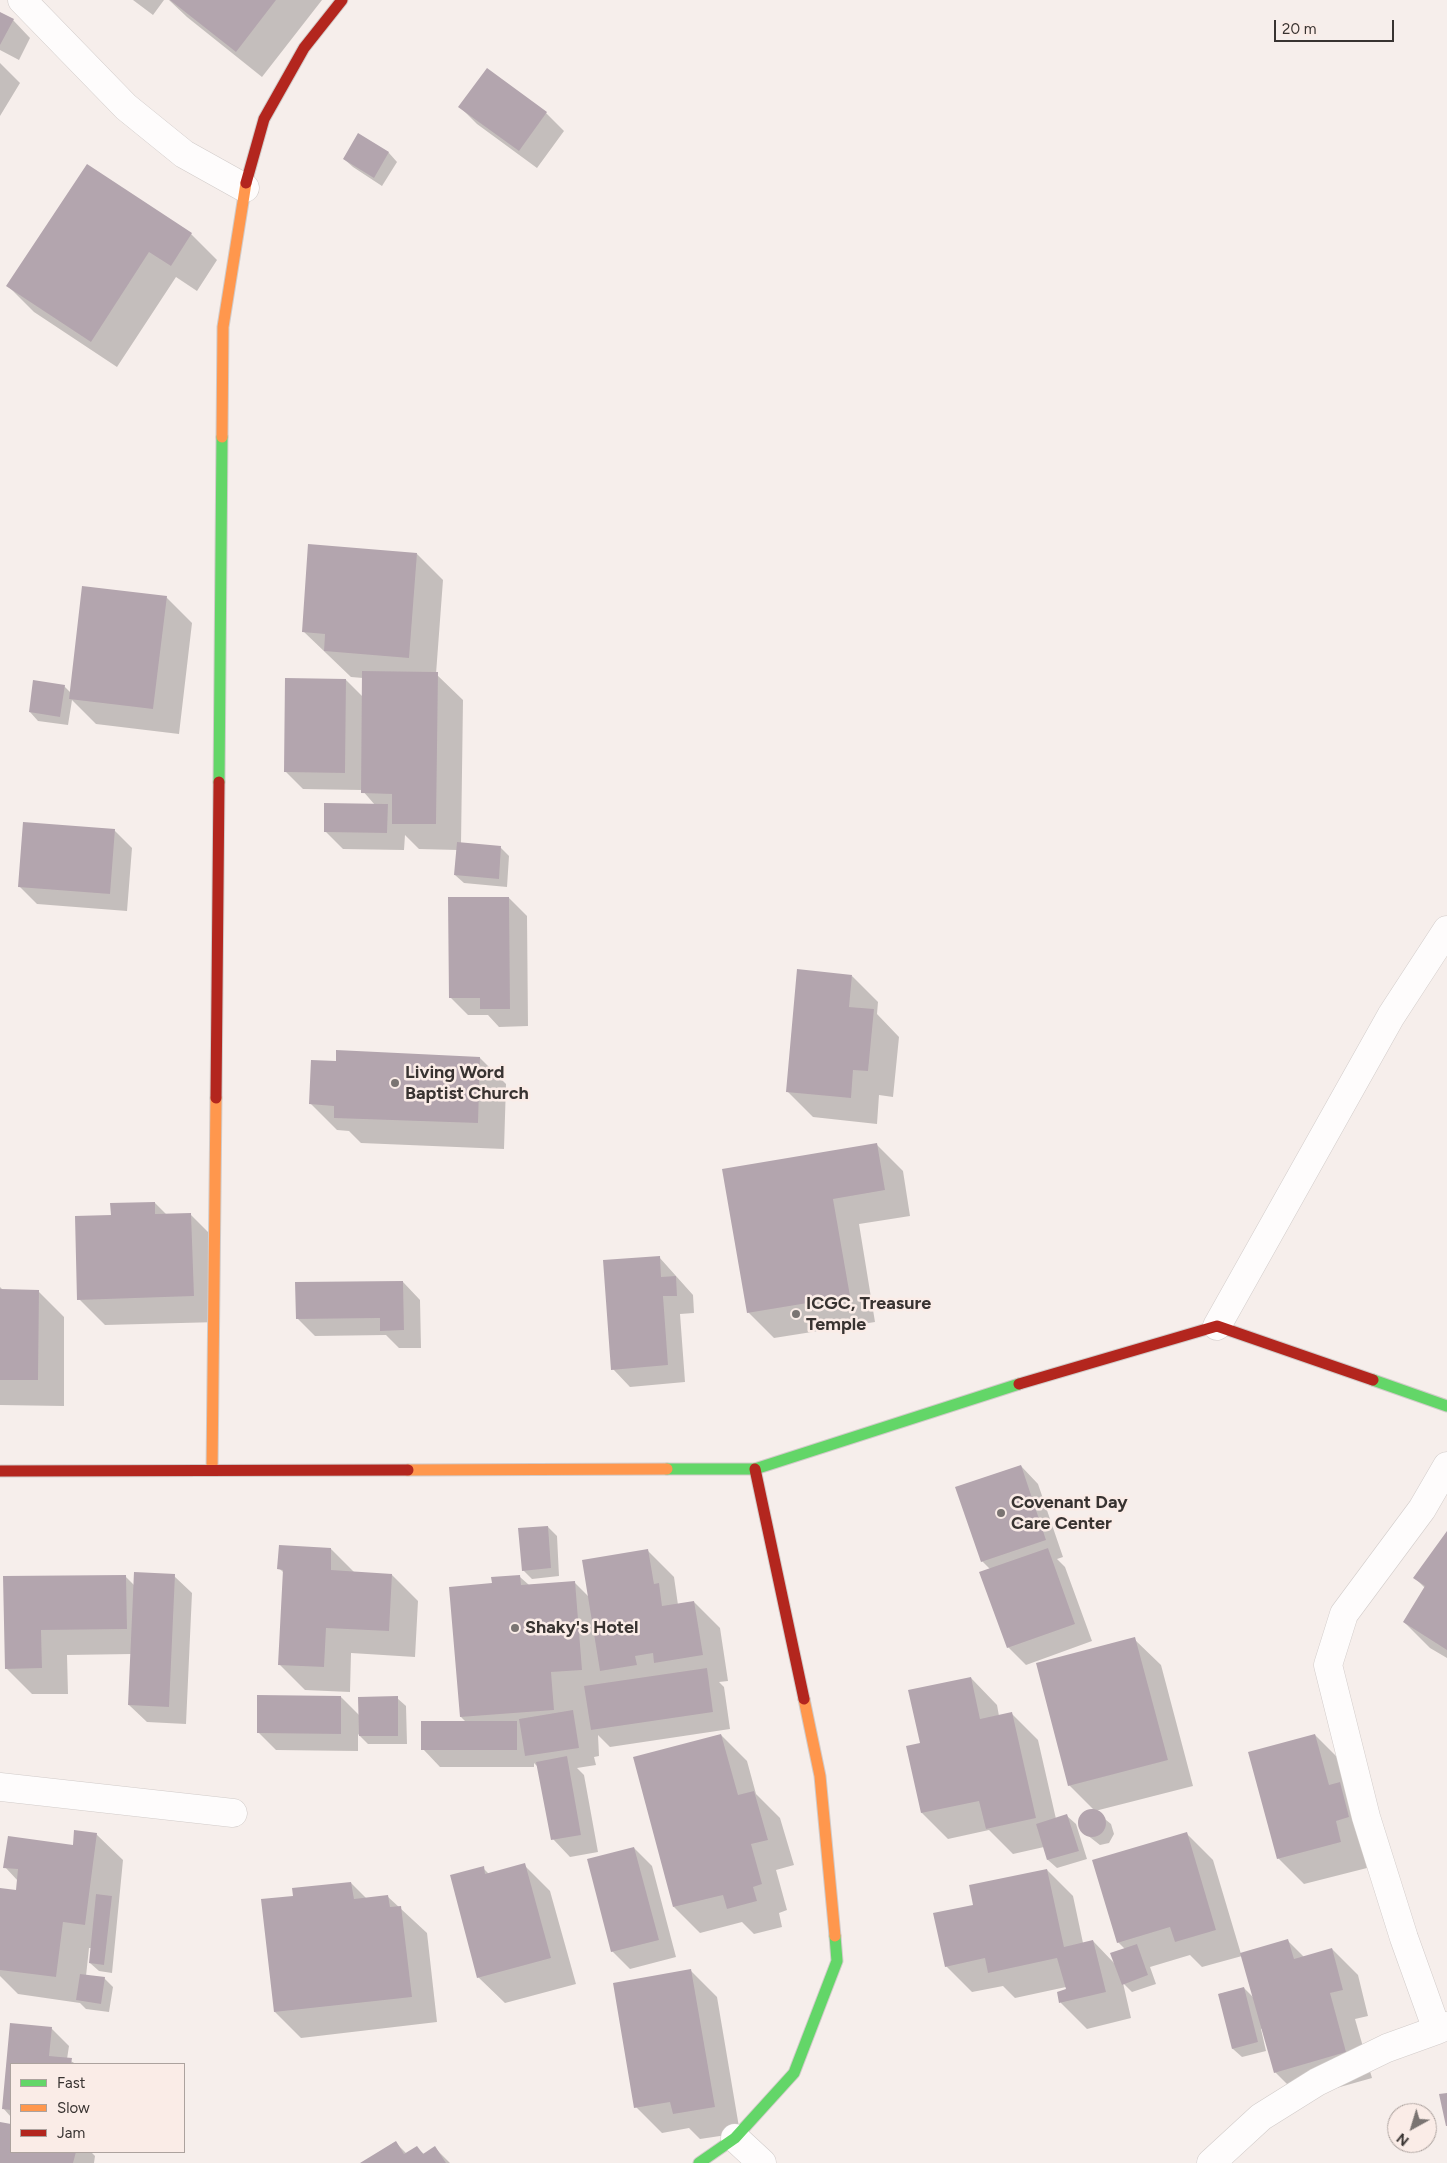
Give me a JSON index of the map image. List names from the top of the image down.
{
  "places": [
    "Living Word Baptist Church",
    "ICGC, Treasure Temple",
    "Covenant Day Care Center",
    "Shaky's Hotel"
  ],
  "legend": ["Fast", "Slow", "Jam"],
  "scale_bar": "20 m",
  "north": "bottom left"
}
